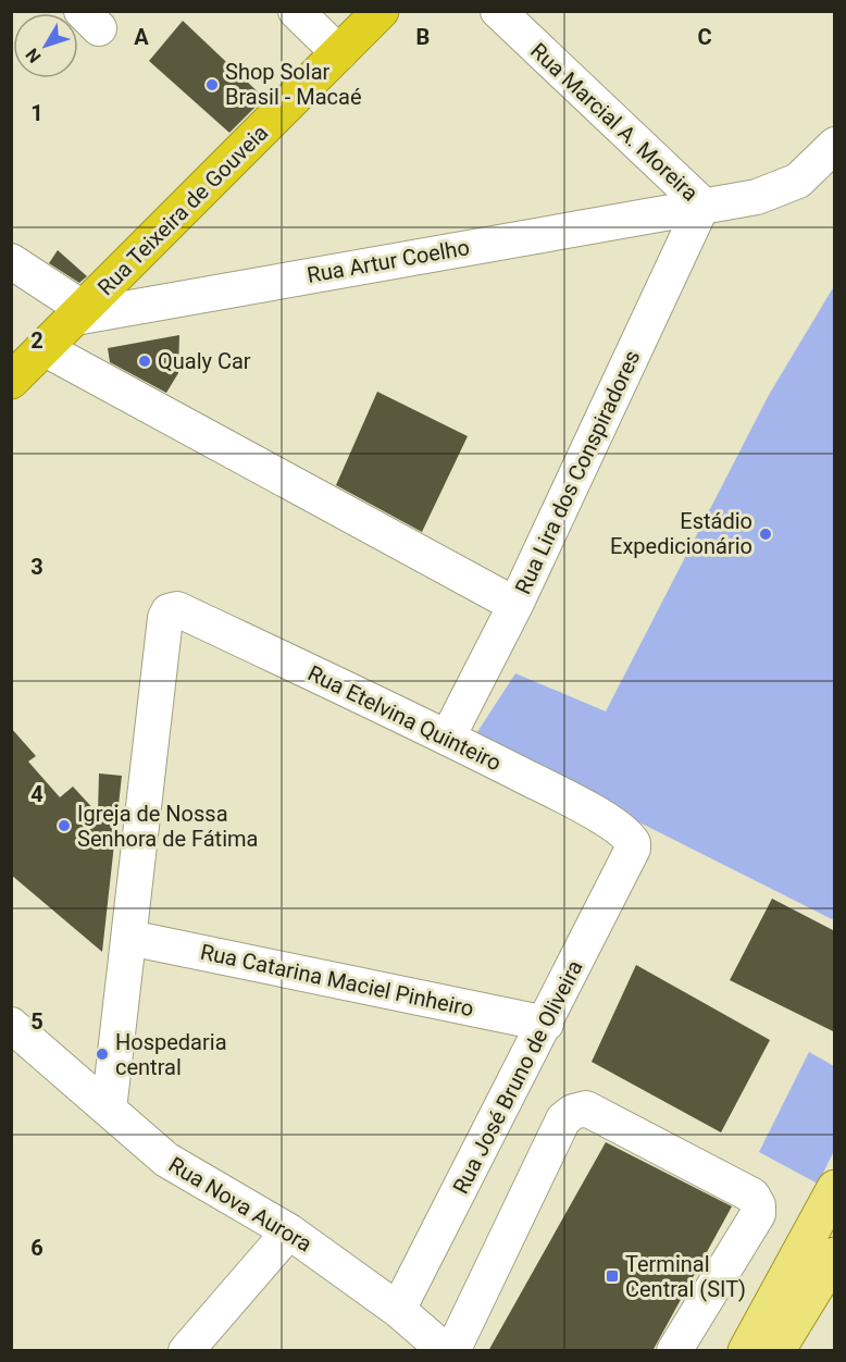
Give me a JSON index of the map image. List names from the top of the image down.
{
  "streets": {
    "highway": ["Rua Teixeira de Gouveia"],
    "street": [
      "Rua Marcial A. Moreira",
      "Rua Artur Coelho",
      "Rua Lira dos Conspiradores",
      "Rua Etelvina Quinteiro",
      "Rua Catarina Maciel Pinheiro",
      "Rua José Bruno de Oliveira",
      "Rua Nova Aurora"
    ]
  },
  "crossings": [
    ["Rua Marcial A. Moreira", "Rua Artur Coelho"],
    ["Rua Marcial A. Moreira", "Rua Lira dos Conspiradores"],
    ["Rua Teixeira de Gouveia", "Rua Artur Coelho"],
    ["Rua Artur Coelho", "Rua Lira dos Conspiradores"],
    ["Rua Lira dos Conspiradores", "Rua Etelvina Quinteiro"],
    ["Rua Etelvina Quinteiro", "Rua Catarina Maciel Pinheiro"],
    ["Rua Etelvina Quinteiro", "Rua José Bruno de Oliveira"],
    ["Rua Catarina Maciel Pinheiro", "Rua José Bruno de Oliveira"],
    ["Rua José Bruno de Oliveira", "Rua Nova Aurora"]
  ],
  "places": {
    "other": [
      "Shop Solar Brasil - Macaé",
      "Qualy Car",
      "Estádio Expedicionário",
      "Igreja de Nossa Senhora de Fátima",
      "Hospedaria central"
    ],
    "transit": ["Terminal Central (SIT)"]
  },
  "north": "bottom left",
  "grid": {
    "columns": ["A", "B", "C"],
    "rows": [
      "1",
      "2",
      "3",
      "4",
      "5",
      "6"
    ]
  }
}
